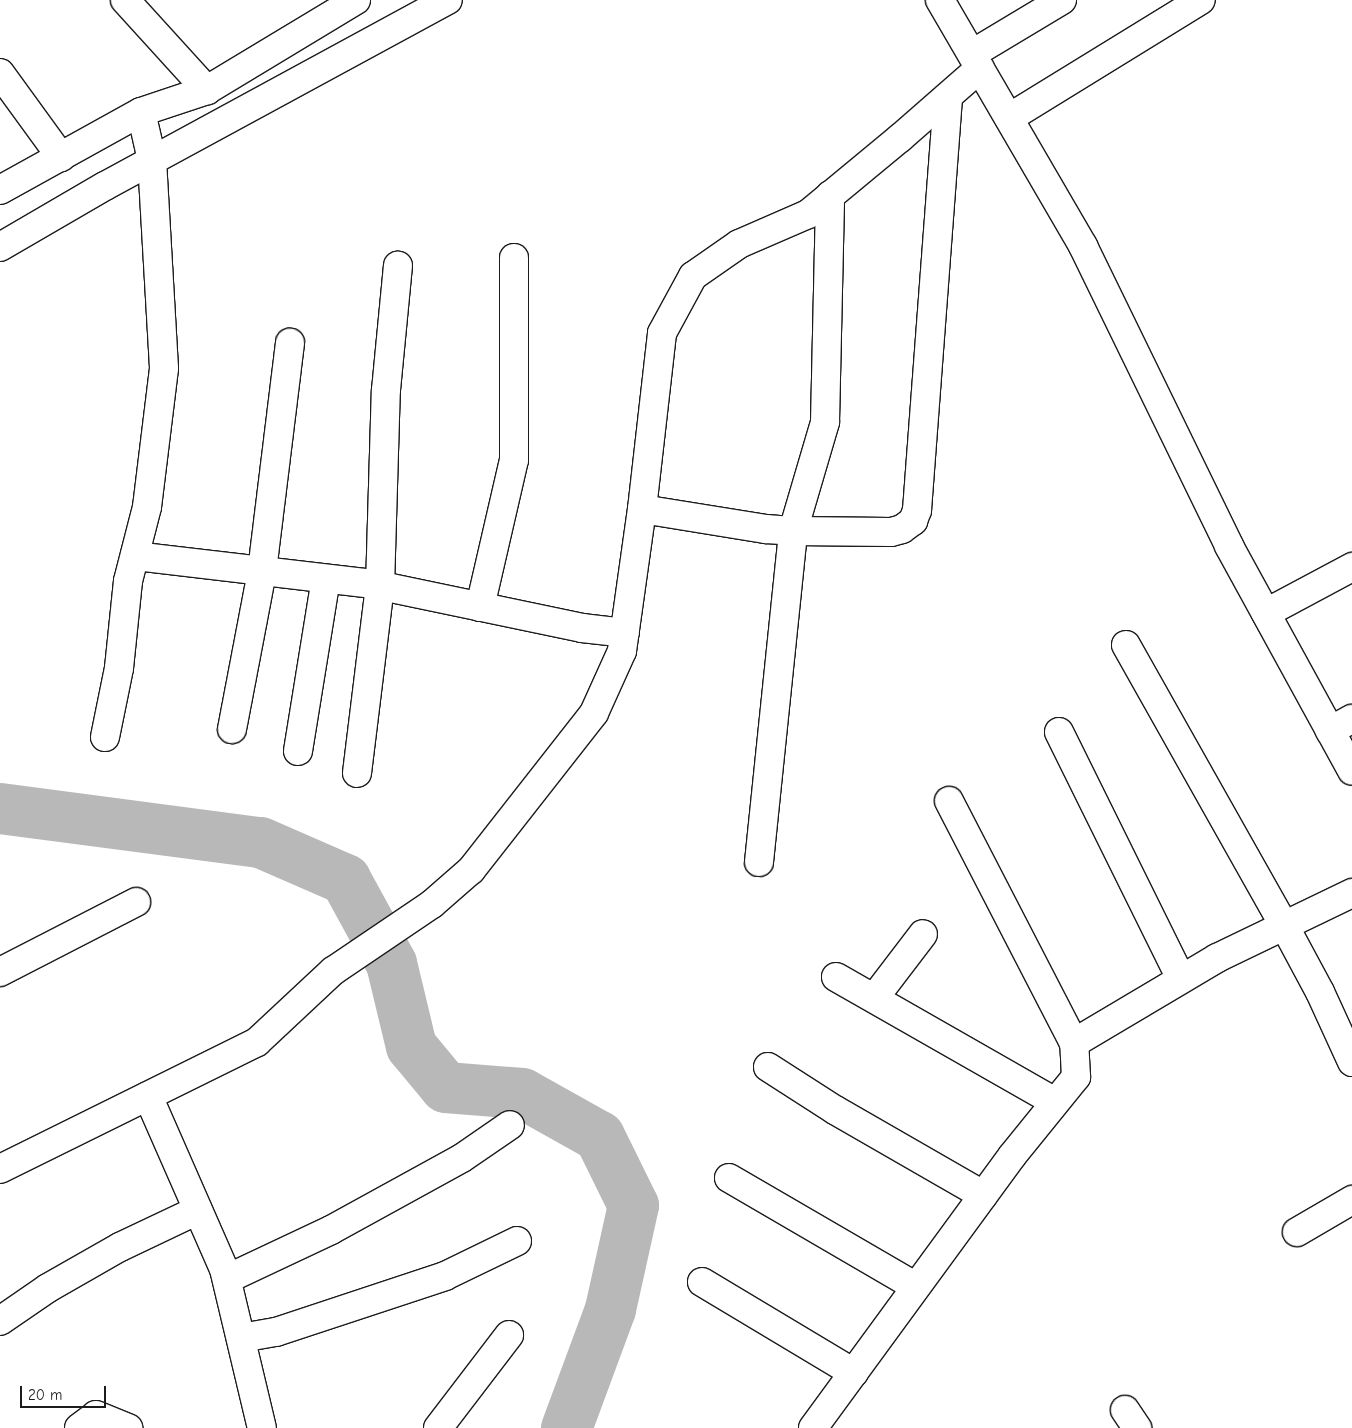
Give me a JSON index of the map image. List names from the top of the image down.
{
  "scale_bar": "20 m"
}
